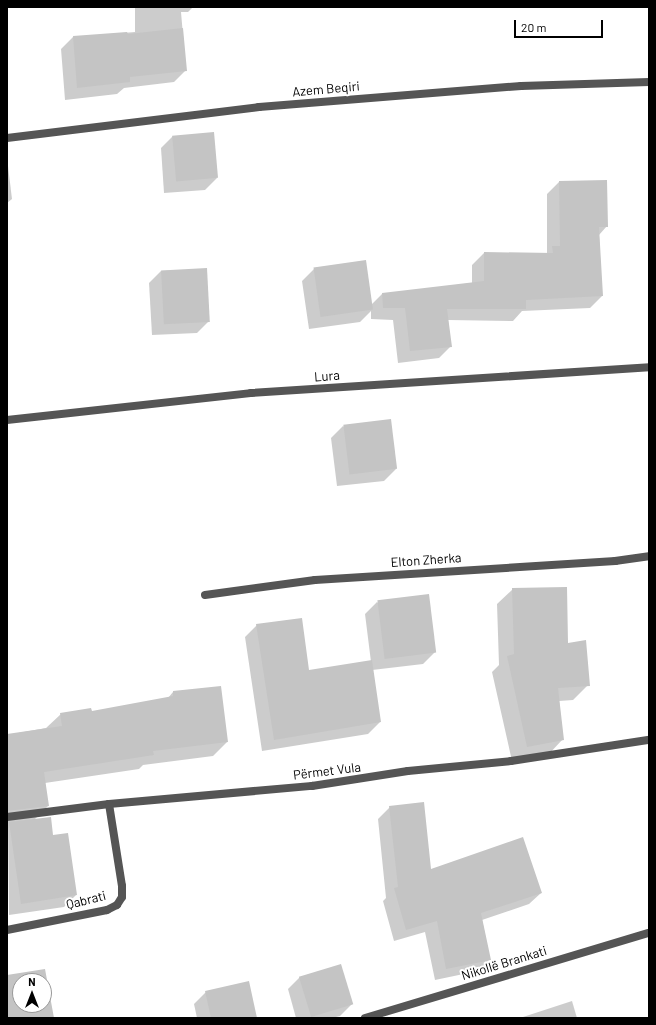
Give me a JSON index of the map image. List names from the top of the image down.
{
  "streets": {
    "street": [
      "Azem Beqiri",
      "Lura",
      "Elton Zherka",
      "Përmet Vula",
      "Qabrati",
      "Nikollë Brankati"
    ]
  },
  "crossings": [
    ["Përmet Vula", "Qabrati"]
  ],
  "scale_bar": "20 m",
  "north": "top"
}
